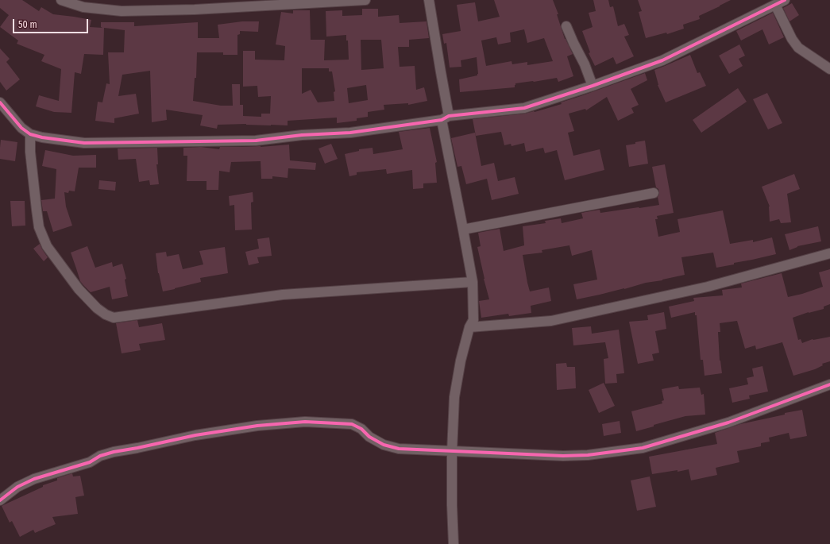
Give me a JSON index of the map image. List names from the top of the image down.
{
  "scale_bar": "50 m"
}
